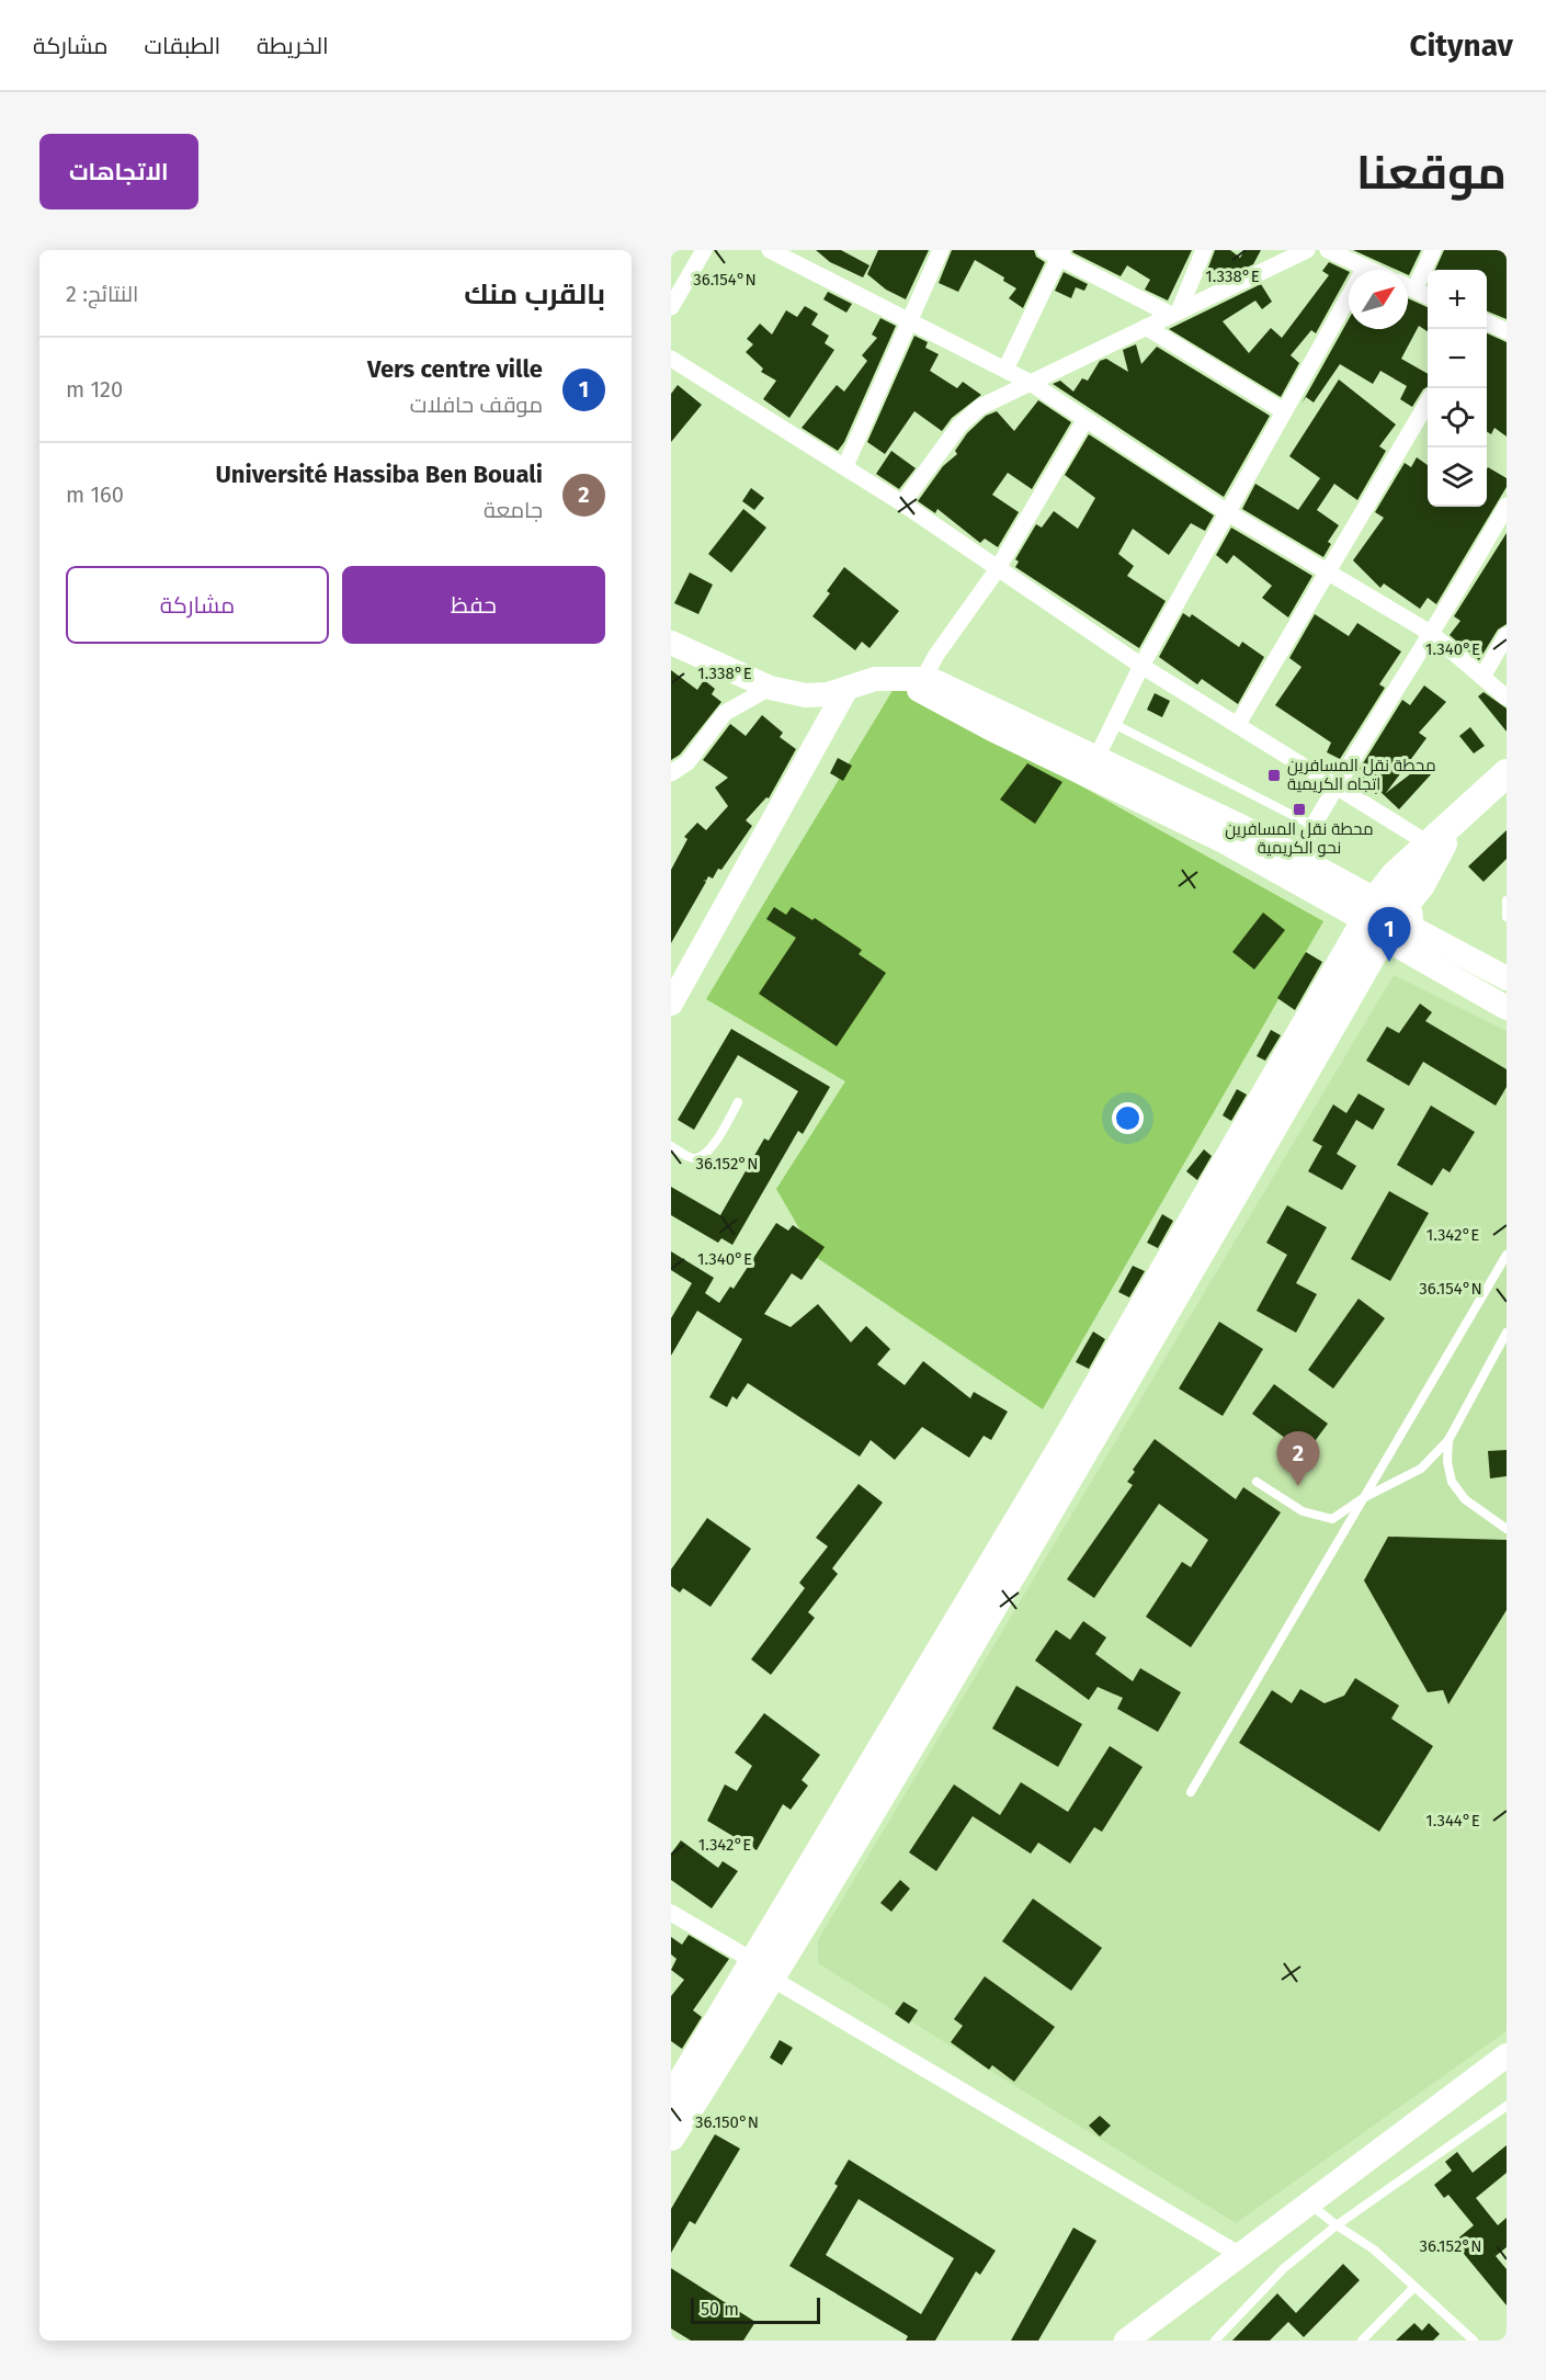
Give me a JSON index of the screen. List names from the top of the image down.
{
  "places": {
    "transit": ["محطة نقل المسافرين اتجاه الكريمية", "محطة نقل المسافرين نحو الكريمية"]
  },
  "scale_bar": "50 m",
  "north": "top right",
  "page": {
    "header": "Citynav",
    "nav": ["الخريطة", "الطبقات", "مشاركة"],
    "title": "موقعنا",
    "buttons": [
      "الاتجاهات",
      ["حفظ", "مشاركة"]
    ],
    "heading": ["بالقرب منك", "النتائج: 2"],
    "map_buttons": ["+", "−"],
    "list": [
      {
        "mark": "1",
        "name": "Vers centre ville",
        "note": "موقف حافلات",
        "value": "120 m"
      },
      {
        "mark": "2",
        "name": "Université Hassiba Ben Bouali",
        "note": "جامعة",
        "value": "160 m"
      }
    ],
    "pins": ["1", "2"],
    "scale": "50 m"
  },
  "coordinates": [
    "1.338°E",
    "36.154°N",
    "1.340°E",
    "36.152°N",
    "1.342°E",
    "1.344°E",
    "36.150°N"
  ]
}
